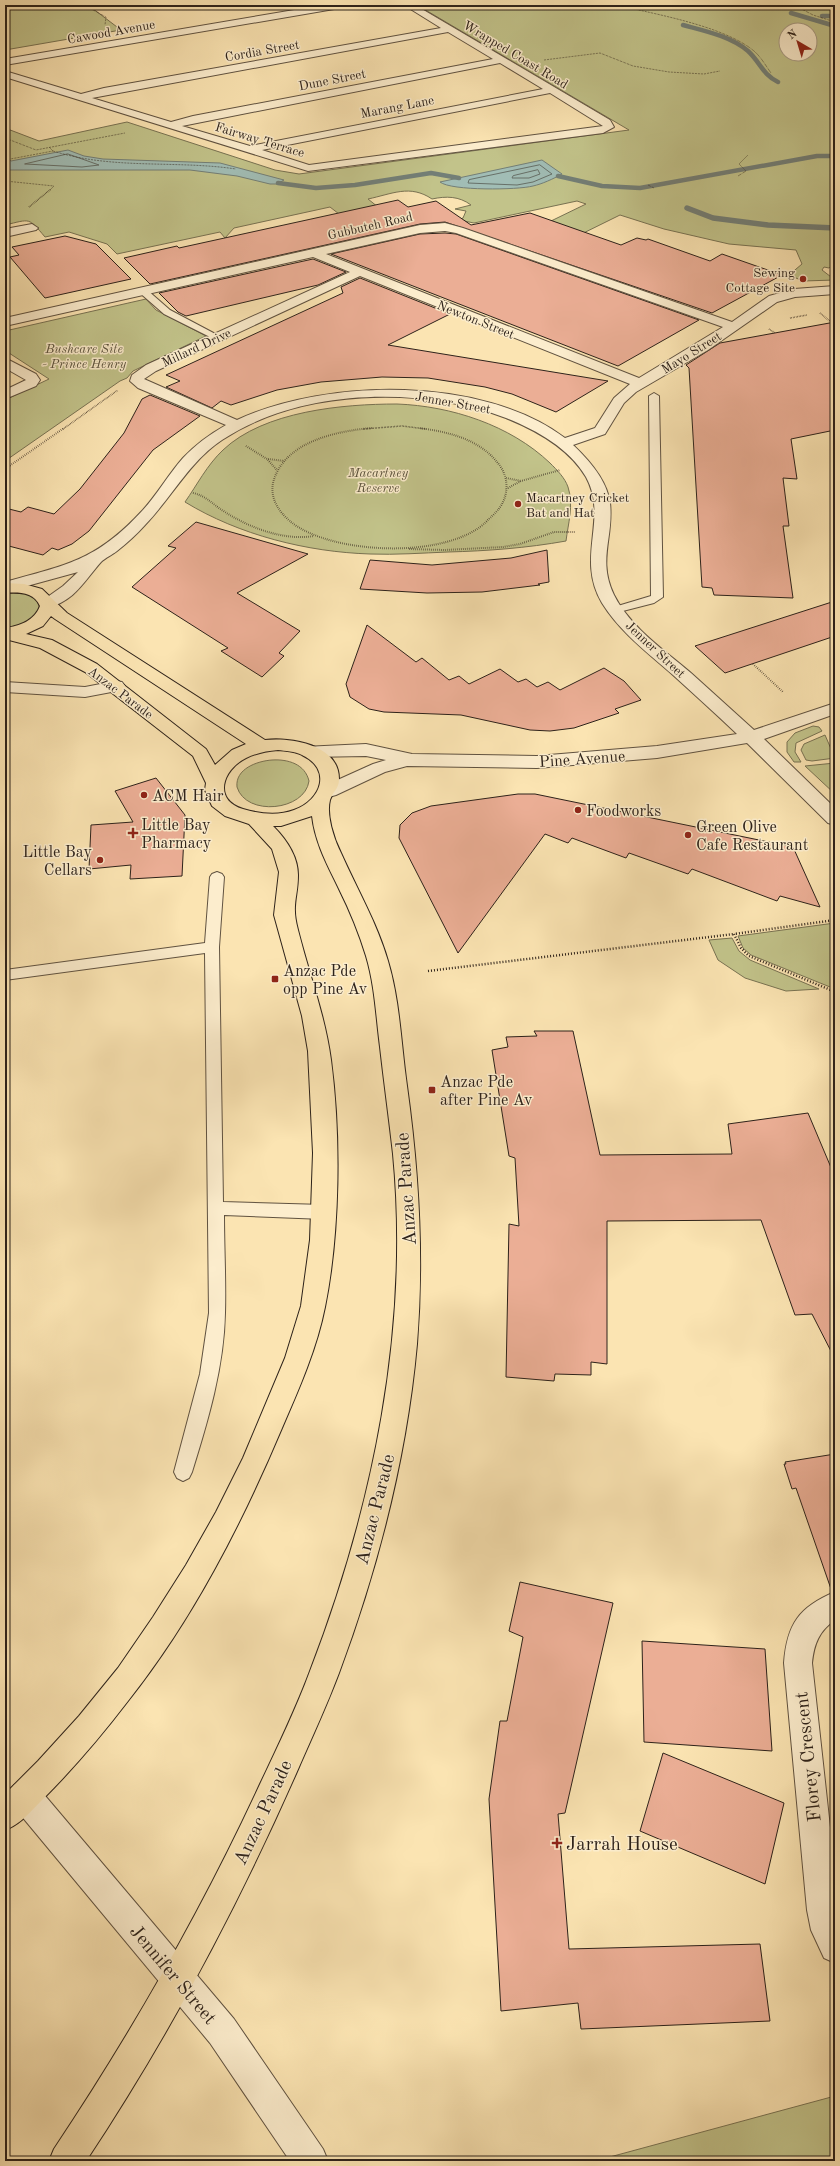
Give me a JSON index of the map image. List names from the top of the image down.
{
  "streets": {
    "main road": ["Anzac Parade"],
    "street": [
      "Cawood Avenue",
      "Cordia Street",
      "Wrapped Coast Road",
      "Dune Street",
      "Marang Lane",
      "Fairway Terrace",
      "Gubbuteh Road",
      "Newton Street",
      "Millard Drive",
      "Mayo Street",
      "Jenner Street",
      "Pine Avenue",
      "Florey Crescent",
      "Jennifer Street"
    ]
  },
  "crossings": [
    ["Cordia Street", "Wrapped Coast Road"],
    ["Cordia Street", "Fairway Terrace"],
    ["Wrapped Coast Road", "Dune Street"],
    ["Wrapped Coast Road", "Marang Lane"],
    ["Wrapped Coast Road", "Fairway Terrace"],
    ["Dune Street", "Fairway Terrace"],
    ["Marang Lane", "Fairway Terrace"],
    ["Gubbuteh Road", "Newton Street"],
    ["Gubbuteh Road", "Mayo Street"],
    ["Newton Street", "Millard Drive"],
    ["Newton Street", "Mayo Street"],
    ["Millard Drive", "Jenner Street"],
    ["Mayo Street", "Jenner Street"],
    ["Jenner Street", "Anzac Parade"],
    ["Jenner Street", "Pine Avenue"],
    ["Anzac Parade", "Pine Avenue"],
    ["Anzac Parade", "Jennifer Street"]
  ],
  "parks": ["Bushcare Site - Prince Henry", "Macartney Reserve"],
  "places": {
    "other": [
      "Sewing Cottage Site",
      "Macartney Cricket Bat and Hat",
      "ACM Hair",
      "Foodworks",
      "Green Olive Cafe Restaurant",
      "Little Bay Cellars"
    ],
    "health": ["Little Bay Pharmacy", "Jarrah House"],
    "transit": ["Anzac Pde opp Pine Av", "Anzac Pde after Pine Av"]
  },
  "north": "top left"
}
